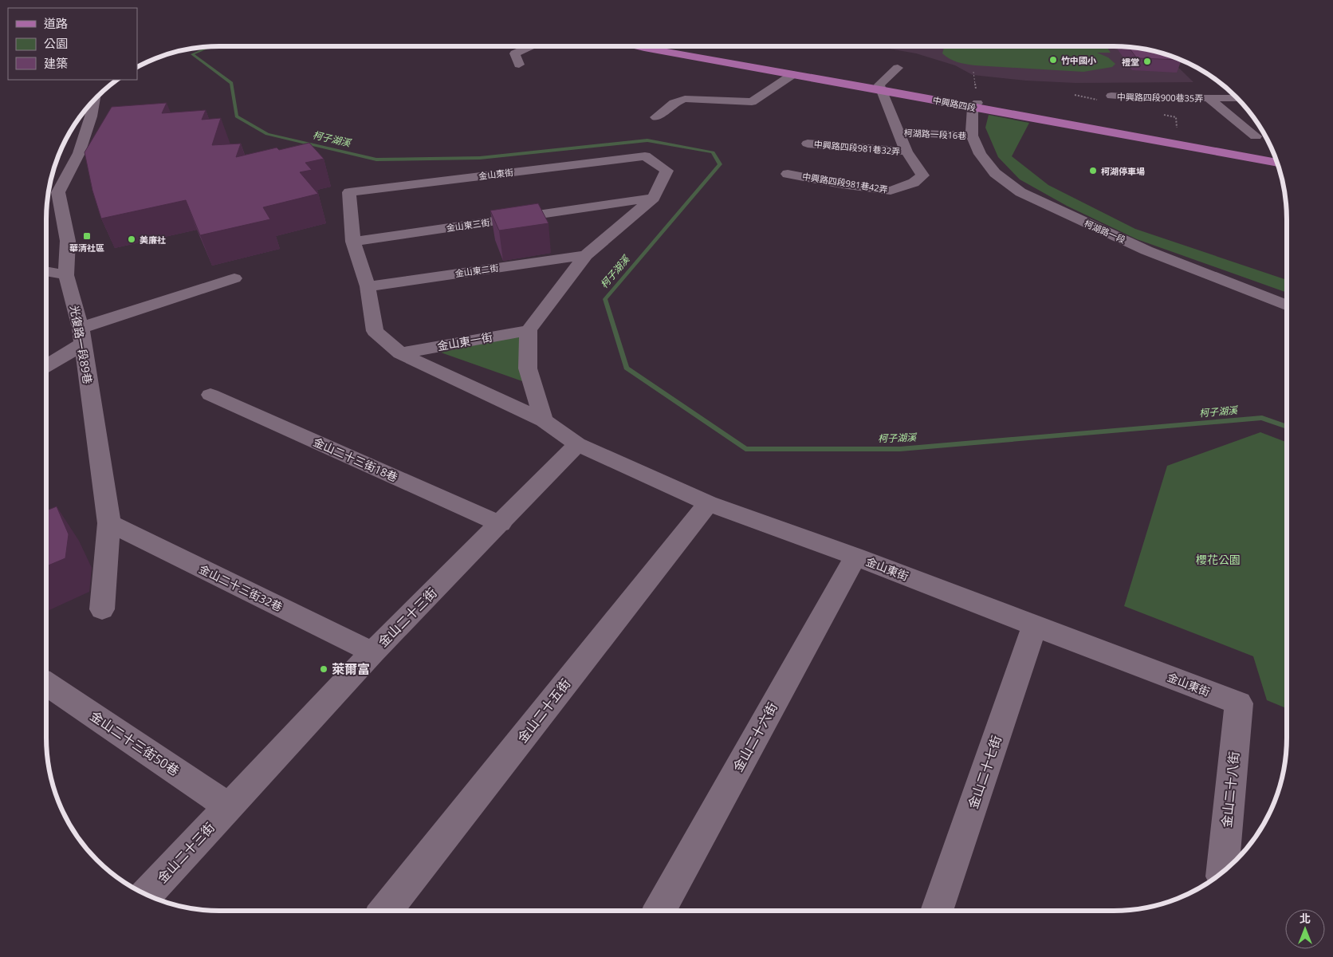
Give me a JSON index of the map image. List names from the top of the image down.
{
  "streets": {
    "main road": ["中興路四段"],
    "street": [
      "中興路四段900巷35弄",
      "柯湖路一段16巷",
      "中興路四段981巷32弄",
      "金山東街",
      "中興路四段981巷42弄",
      "金山東三街",
      "柯湖路一段",
      "金山東二街",
      "金山東一街",
      "光復路一段89巷",
      "金山二十三街18巷",
      "金山二十三街32巷",
      "金山二十三街",
      "金山二十五街",
      "金山二十六街",
      "金山二十三街50巷",
      "金山二十七街",
      "金山二十八街"
    ]
  },
  "crossings": [
    ["中興路四段", "柯湖路一段"],
    ["柯湖路一段16巷", "柯湖路一段"],
    ["中興路四段981巷32弄", "中興路四段981巷42弄"],
    ["金山東街", "金山東三街"],
    ["金山東街", "金山東二街"],
    ["金山東街", "金山東一街"],
    ["金山東街", "金山二十三街"],
    ["金山東街", "金山二十五街"],
    ["金山東街", "金山二十六街"],
    ["金山東街", "金山二十七街"],
    ["金山東街", "金山二十八街"],
    ["光復路一段89巷", "金山二十三街32巷"],
    ["金山二十三街18巷", "金山二十三街"],
    ["金山二十三街32巷", "金山二十三街"],
    ["金山二十三街", "金山二十三街50巷"]
  ],
  "water": ["柯子湖溪"],
  "parks": ["櫻花公園"],
  "places": {
    "other": [
      "竹中國小",
      "禮堂",
      "柯湖停車場",
      "美廉社",
      "萊爾富"
    ],
    "transit": ["華清社區"]
  },
  "legend": ["道路", "公園", "建築"],
  "north": "top"
}
